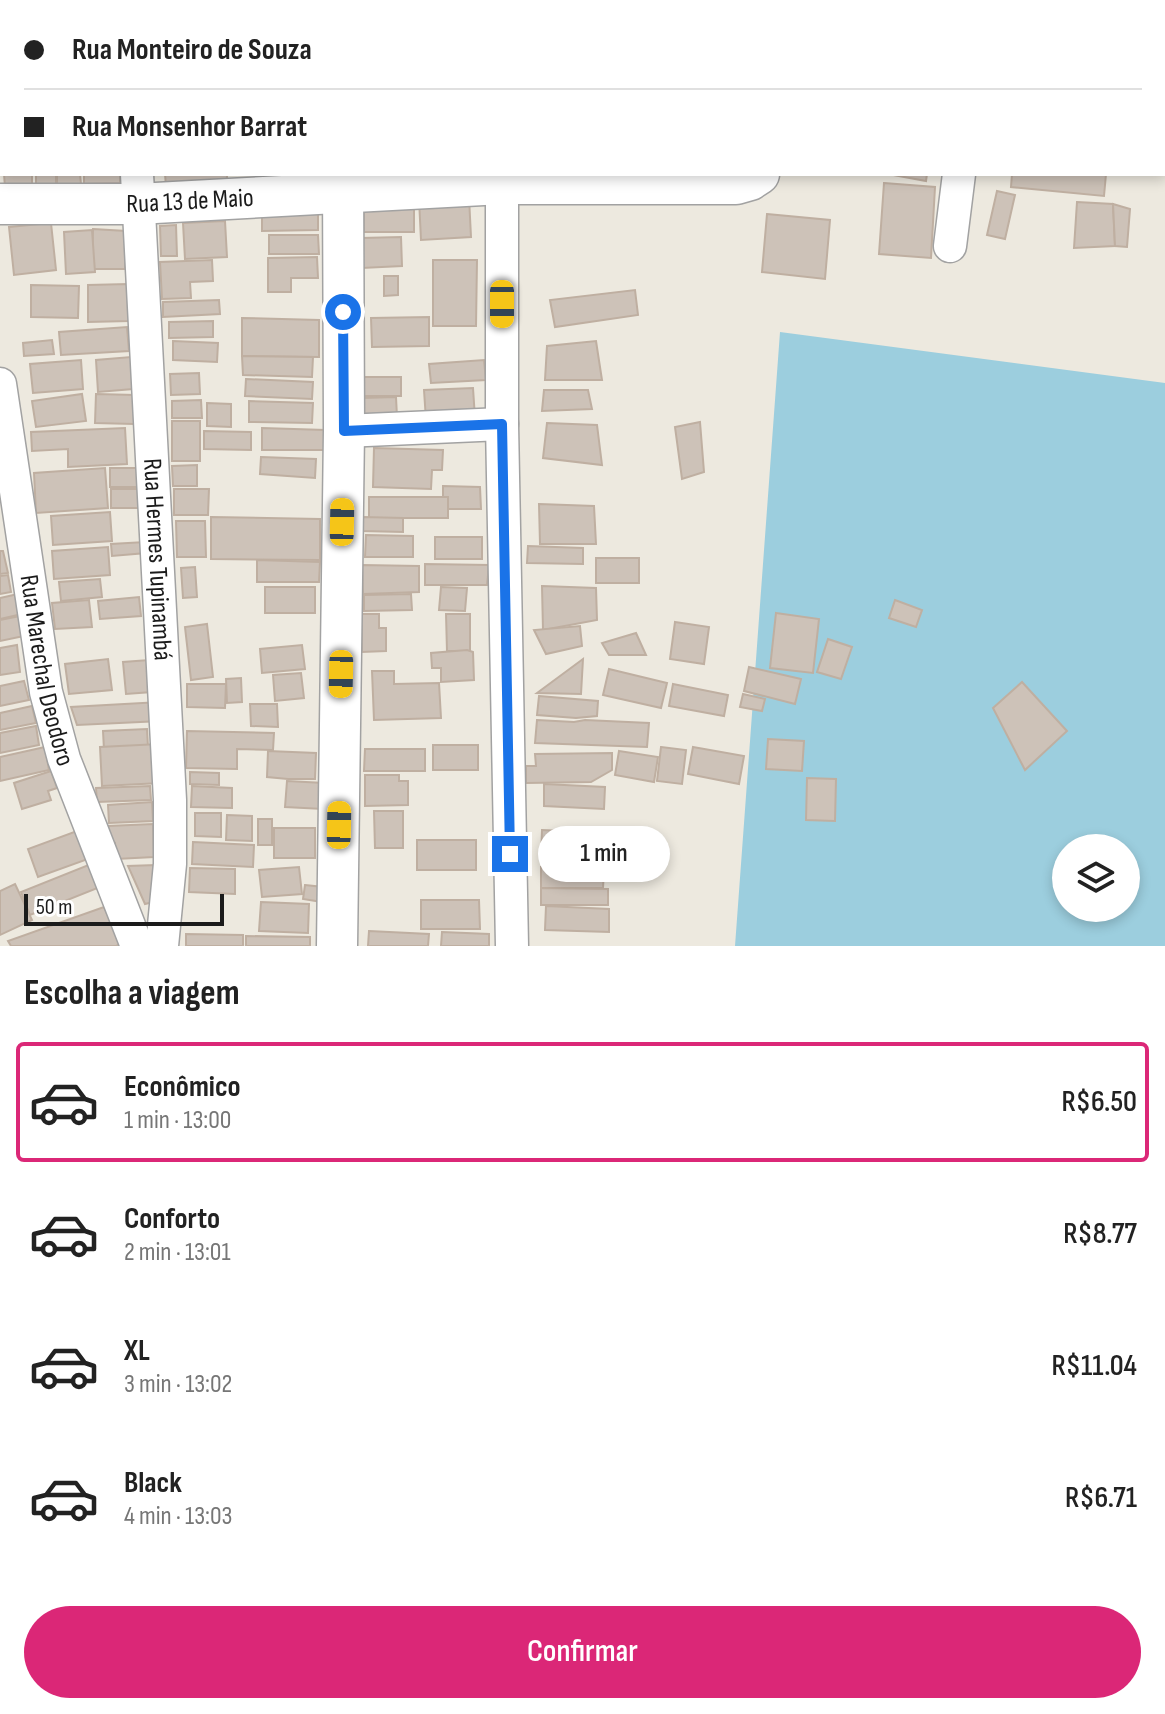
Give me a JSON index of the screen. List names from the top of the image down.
{
  "streets": {
    "street": ["Rua 13 de Maio", "Rua Hermes Tupinambá", "Rua Marechal Deodoro"]
  },
  "crossings": [
    ["Rua 13 de Maio", "Rua Hermes Tupinambá"]
  ],
  "scale_bar": "50 m",
  "page": {
    "banner": ["Rua Monteiro de Souza", "Rua Monsenhor Barrat"],
    "bubble": "1 min",
    "scale": "50 m",
    "heading": "Escolha a viagem",
    "list": [
      {
        "name": "Econômico",
        "note": "1 min · 13:00",
        "value": "R$6.50"
      },
      {
        "name": "Conforto",
        "note": "2 min · 13:01",
        "value": "R$8.77"
      },
      {
        "name": "XL",
        "note": "3 min · 13:02",
        "value": "R$11.04"
      },
      {
        "name": "Black",
        "note": "4 min · 13:03",
        "value": "R$6.71"
      }
    ],
    "buttons": "Confirmar"
  }
}
